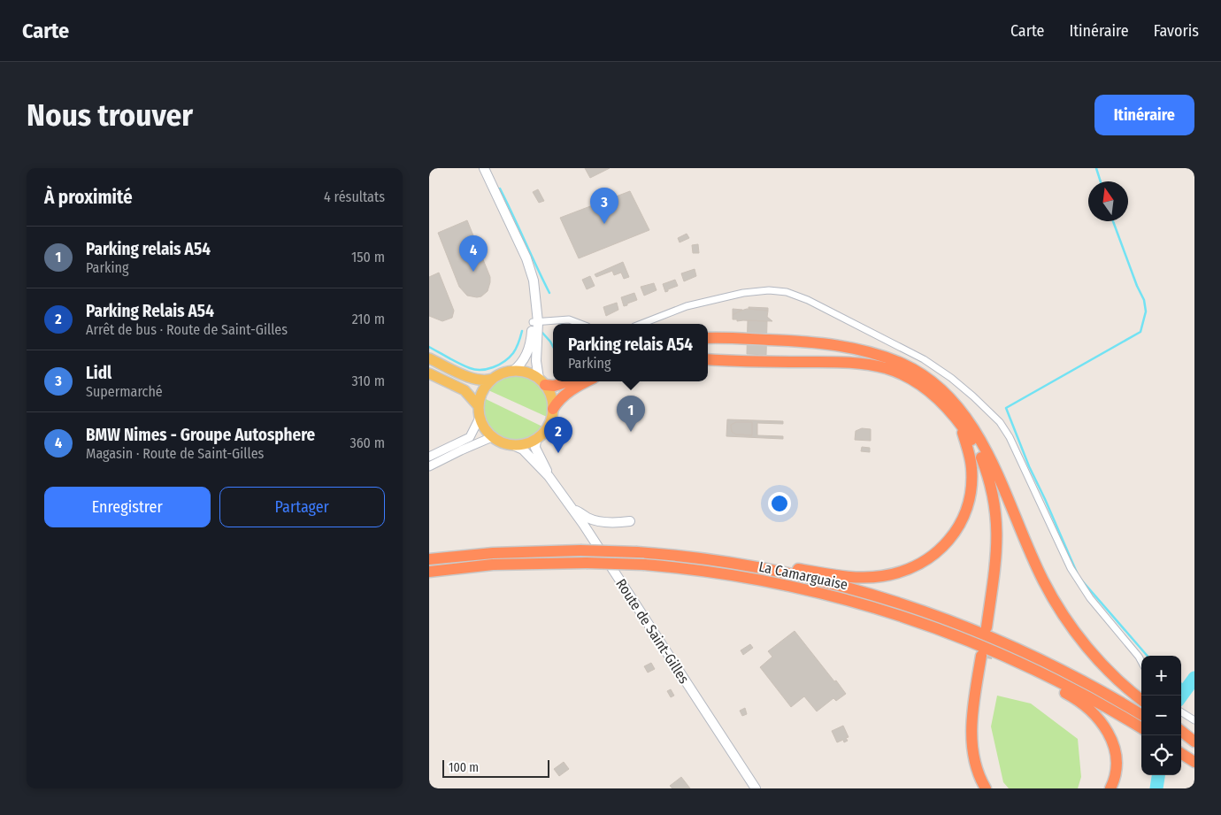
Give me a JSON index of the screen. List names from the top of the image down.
{
  "streets": {
    "highway": ["La Camarguaise"],
    "main road": ["Route de Saint-Gilles"]
  },
  "scale_bar": "100 m",
  "north": "top",
  "page": {
    "header": "Carte",
    "nav": ["Carte", "Itinéraire", "Favoris"],
    "buttons": [
      "Itinéraire",
      ["Enregistrer", "Partager"]
    ],
    "title": "Nous trouver",
    "heading": ["À proximité", "4 résultats"],
    "pins": [
      "3",
      "4",
      "1",
      "2"
    ],
    "list": [
      {
        "mark": "1",
        "name": "Parking relais A54",
        "note": "Parking",
        "value": "150 m"
      },
      {
        "mark": "2",
        "name": "Parking Relais A54",
        "note": "Arrêt de bus · Route de Saint-Gilles",
        "value": "210 m"
      },
      {
        "mark": "3",
        "name": "Lidl",
        "note": "Supermarché",
        "value": "310 m"
      },
      {
        "mark": "4",
        "name": "BMW Nimes - Groupe Autosphere",
        "note": "Magasin · Route de Saint-Gilles",
        "value": "360 m"
      }
    ],
    "popup": ["Parking relais A54", "Parking"],
    "map_buttons": ["+", "−"],
    "scale": "100 m"
  }
}
